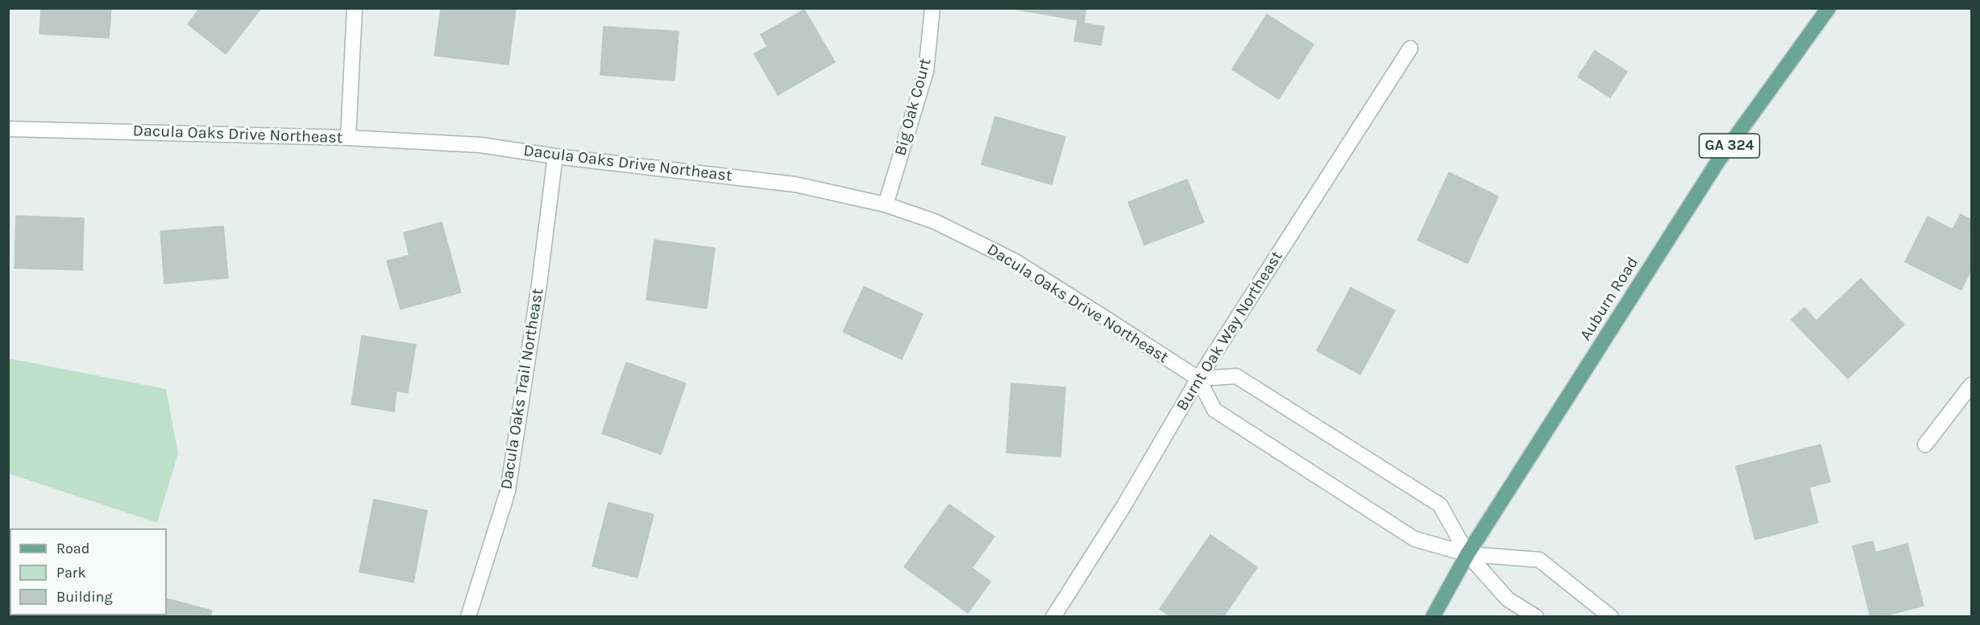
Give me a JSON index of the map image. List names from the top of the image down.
{
  "streets": {
    "main road": ["GA 324", "Auburn Road"],
    "street": [
      "Big Oak Court",
      "Dacula Oaks Drive Northeast",
      "Burnt Oak Way Northeast",
      "Dacula Oaks Trail Northeast"
    ]
  },
  "crossings": [
    ["Big Oak Court", "Dacula Oaks Drive Northeast"],
    ["Dacula Oaks Drive Northeast", "Burnt Oak Way Northeast"],
    ["Dacula Oaks Drive Northeast", "Dacula Oaks Trail Northeast"]
  ],
  "legend": ["Road", "Park", "Building"]
}
